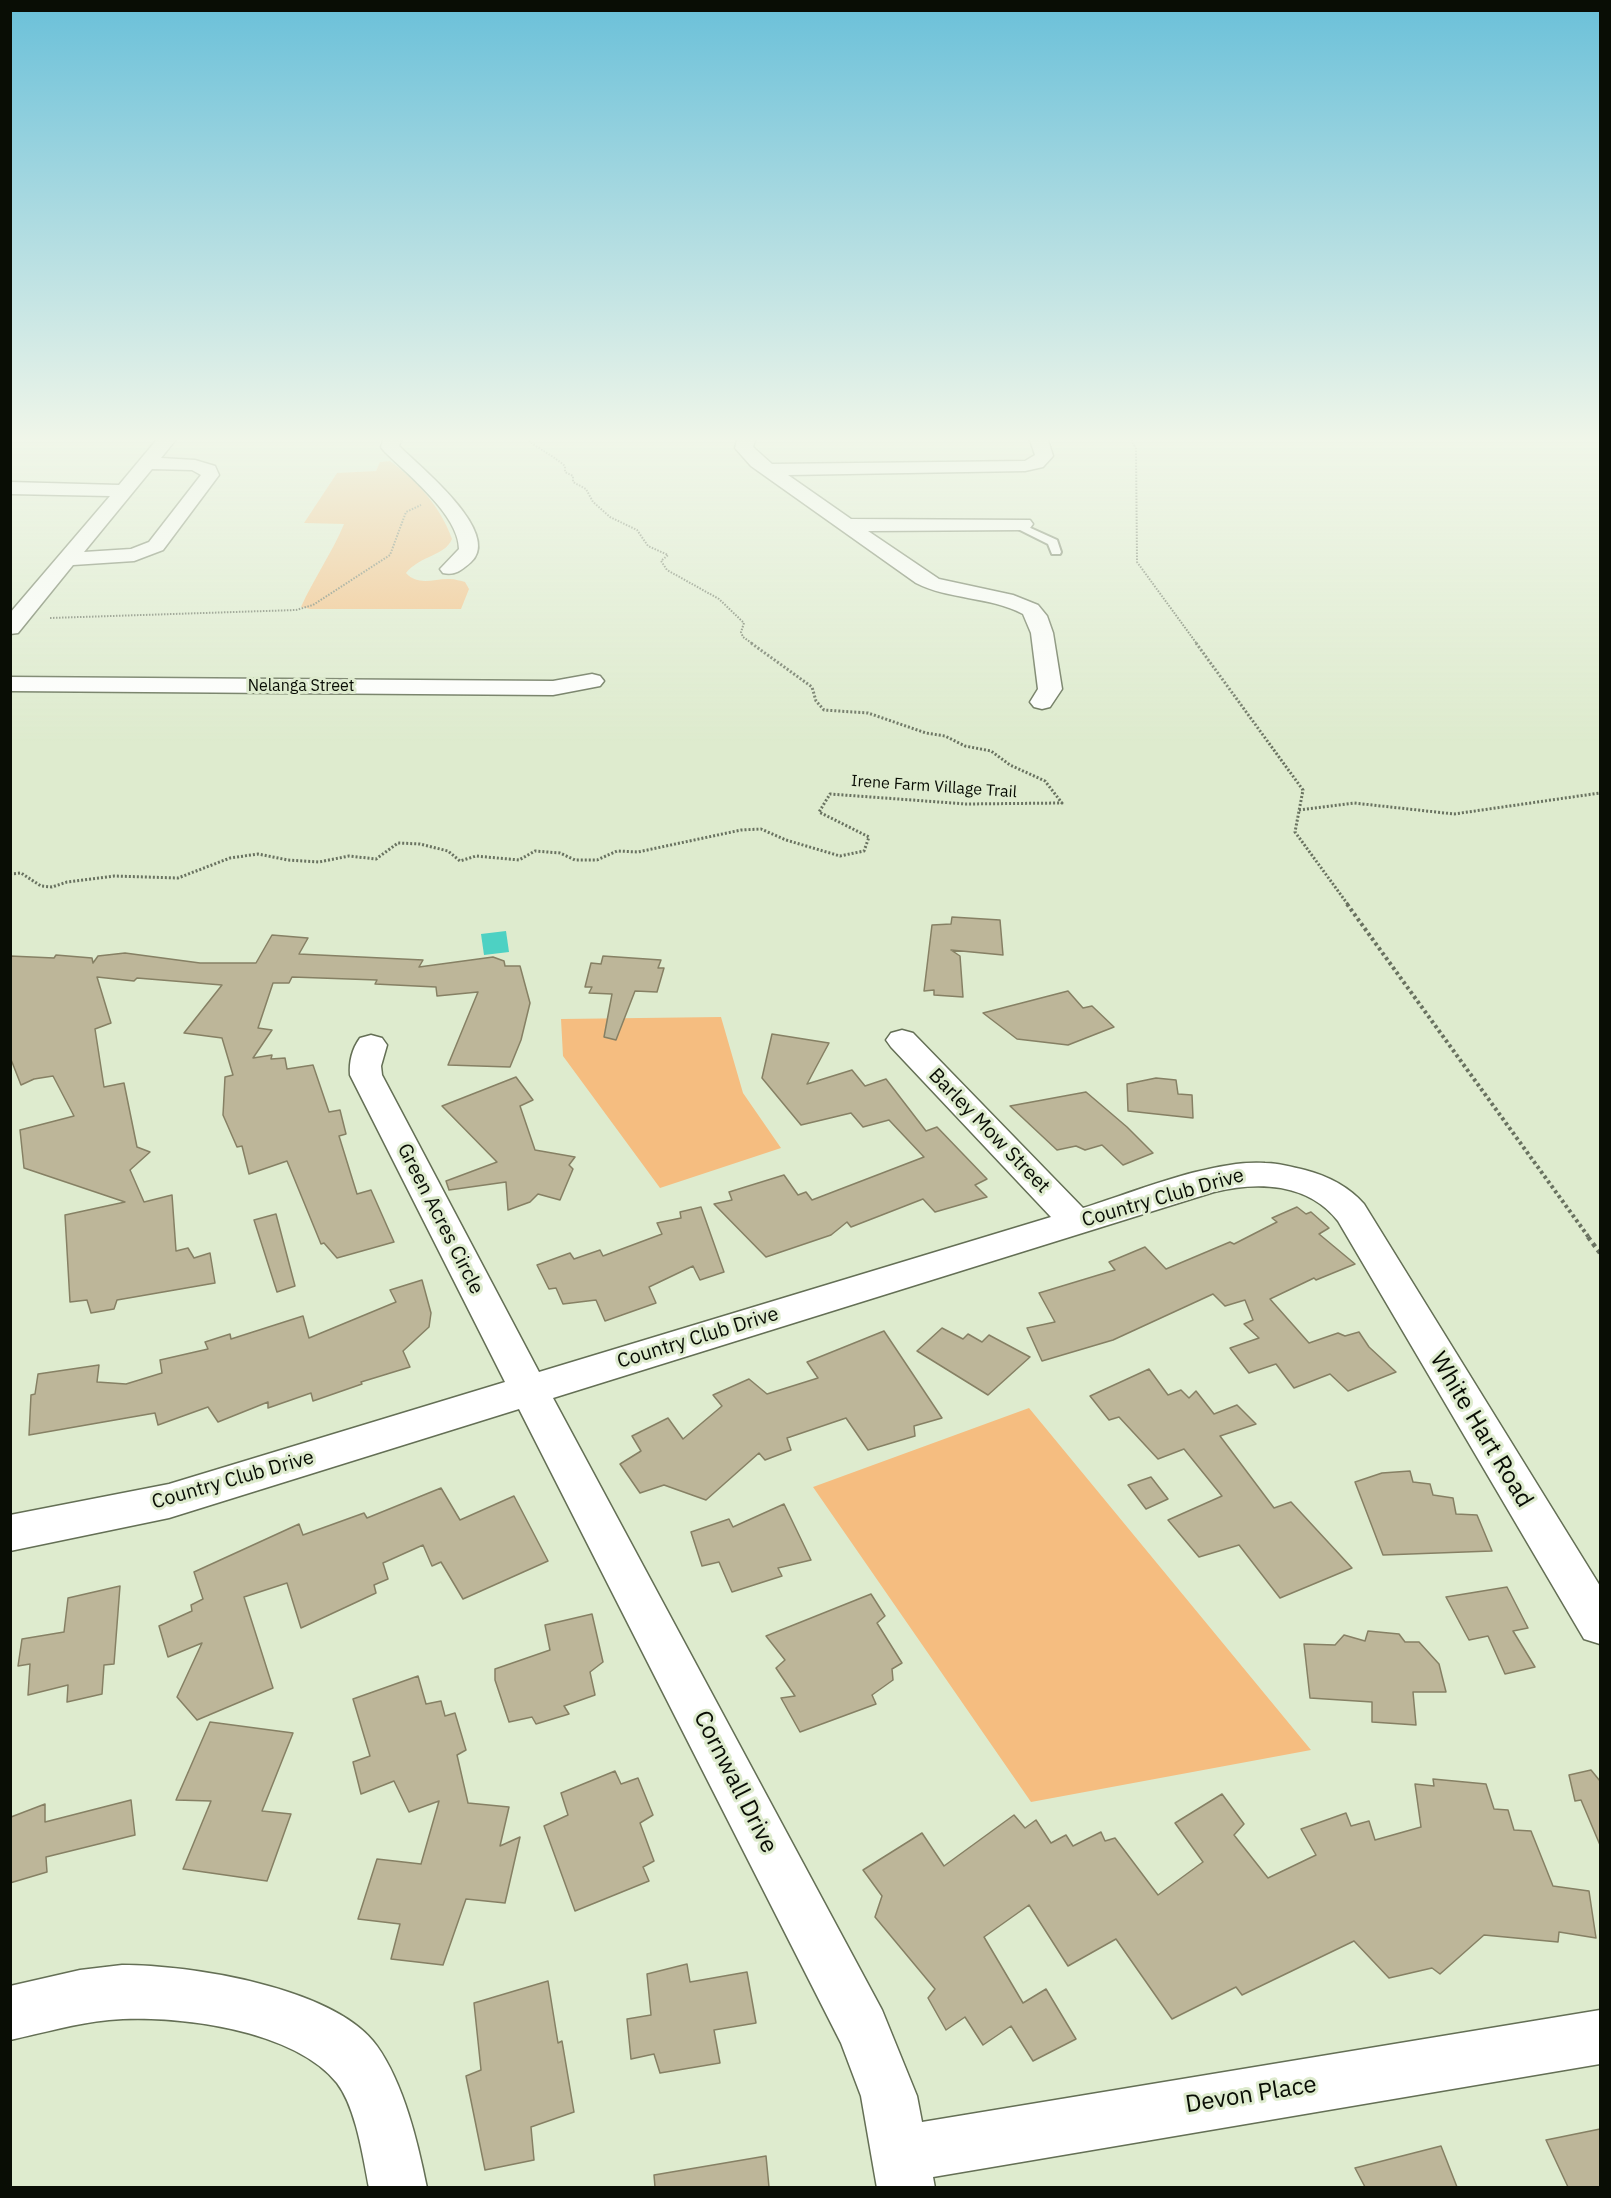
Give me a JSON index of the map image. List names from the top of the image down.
{
  "streets": {
    "street": [
      "Nelanga Street",
      "Barley Mow Street",
      "Country Club Drive",
      "Green Acres Circle",
      "White Hart Road",
      "Cornwall Drive",
      "Devon Place"
    ],
    "path": ["Irene Farm Village Trail"]
  },
  "crossings": [
    ["Barley Mow Street", "Country Club Drive"],
    ["Country Club Drive", "Green Acres Circle"],
    ["Country Club Drive", "White Hart Road"],
    ["Country Club Drive", "Cornwall Drive"],
    ["Green Acres Circle", "Cornwall Drive"],
    ["Cornwall Drive", "Devon Place"]
  ]
}
